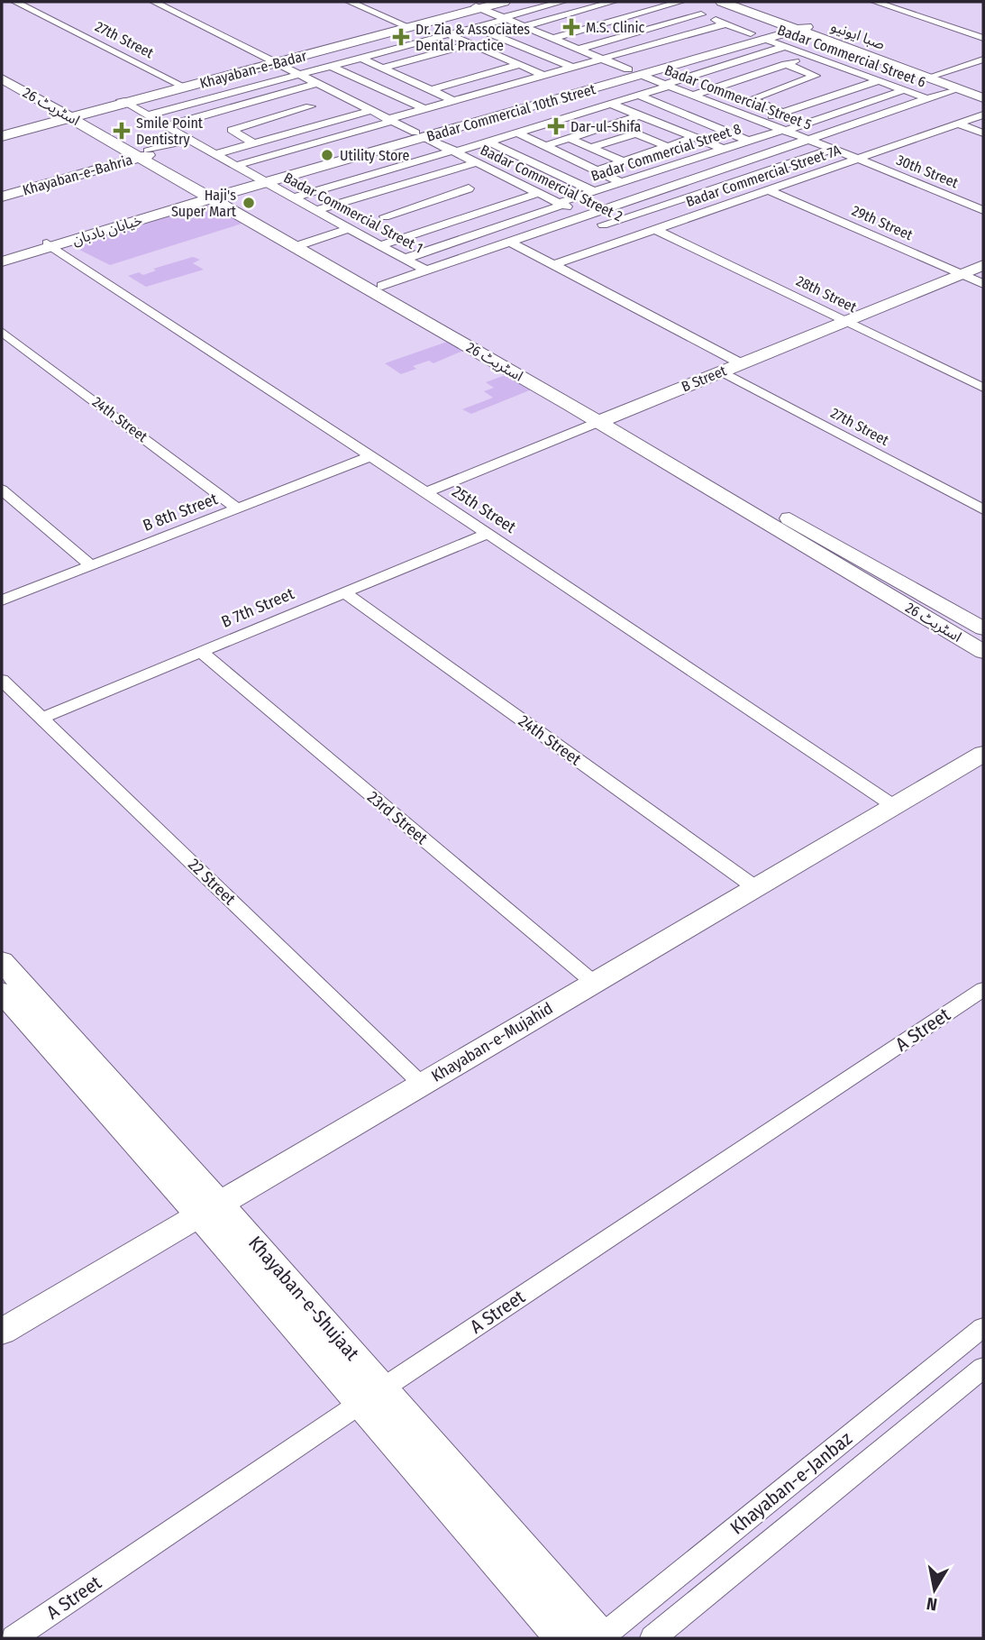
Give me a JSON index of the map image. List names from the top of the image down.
{
  "streets": {
    "main road": [
      "صبا ایونیو",
      "Khayaban-e-Badar",
      "اسٹریٹ 26",
      "Badar Commercial 10th Street",
      "Khayaban-e-Bahria",
      "خیابان بادبان",
      "B Street",
      "Khayaban-e-Mujahid",
      "Khayaban-e-Shujaat"
    ],
    "street": [
      "27th Street",
      "Badar Commercial Street 6",
      "Badar Commercial Street 5",
      "Badar Commercial Street 8",
      "30th Street",
      "Badar Commercial Street 7A",
      "Badar Commercial Street 2",
      "Badar Commercial Street 1",
      "29th Street",
      "28th Street",
      "24th Street",
      "25th Street",
      "B 8th Street",
      "B 7th Street",
      "23rd Street",
      "22 Street",
      "A Street",
      "Khayaban-e-Janbaz"
    ]
  },
  "crossings": [
    ["صبا ایونیو", "Badar Commercial 10th Street"],
    ["27th Street", "Khayaban-e-Badar"],
    ["27th Street", "Badar Commercial Street 7A"],
    ["27th Street", "B Street"],
    ["Badar Commercial Street 6", "Badar Commercial 10th Street"],
    ["Badar Commercial Street 6", "Badar Commercial Street 8"],
    ["Khayaban-e-Badar", "Badar Commercial Street 5"],
    ["Khayaban-e-Badar", "اسٹریٹ 26"],
    ["Khayaban-e-Badar", "Badar Commercial Street 2"],
    ["Khayaban-e-Badar", "Badar Commercial Street 1"],
    ["Badar Commercial Street 5", "Badar Commercial 10th Street"],
    ["Badar Commercial Street 5", "Badar Commercial Street 8"],
    ["Badar Commercial Street 5", "30th Street"],
    ["Badar Commercial Street 5", "Badar Commercial Street 7A"],
    ["اسٹریٹ 26", "Badar Commercial 10th Street"],
    ["اسٹریٹ 26", "Khayaban-e-Bahria"],
    ["اسٹریٹ 26", "خیابان بادبان"],
    ["اسٹریٹ 26", "B Street"],
    ["Badar Commercial 10th Street", "Badar Commercial Street 2"],
    ["Badar Commercial 10th Street", "Badar Commercial Street 1"],
    ["Badar Commercial 10th Street", "خیابان بادبان"],
    ["Badar Commercial Street 8", "Badar Commercial Street 2"],
    ["Badar Commercial Street 8", "Badar Commercial Street 1"],
    ["30th Street", "Badar Commercial Street 7A"],
    ["Badar Commercial Street 7A", "Badar Commercial Street 2"],
    ["Badar Commercial Street 7A", "29th Street"],
    ["Badar Commercial Street 7A", "28th Street"],
    ["29th Street", "B Street"],
    ["خیابان بادبان", "25th Street"],
    ["28th Street", "B Street"],
    ["B Street", "25th Street"],
    ["24th Street", "B 8th Street"],
    ["24th Street", "B 7th Street"],
    ["24th Street", "Khayaban-e-Mujahid"],
    ["25th Street", "B 8th Street"],
    ["25th Street", "B 7th Street"],
    ["25th Street", "Khayaban-e-Mujahid"],
    ["B 7th Street", "23rd Street"],
    ["B 7th Street", "22 Street"],
    ["23rd Street", "Khayaban-e-Mujahid"],
    ["22 Street", "Khayaban-e-Mujahid"],
    ["A Street", "Khayaban-e-Shujaat"],
    ["Khayaban-e-Mujahid", "Khayaban-e-Shujaat"],
    ["Khayaban-e-Shujaat", "Khayaban-e-Janbaz"]
  ],
  "places": {
    "health": [
      "M.S. Clinic",
      "Dr. Zia & Associates Dental Practice",
      "Dar-ul-Shifa",
      "Smile Point Dentistry"
    ],
    "other": ["Utility Store", "Haji's Super Mart"]
  },
  "north": "bottom"
}
